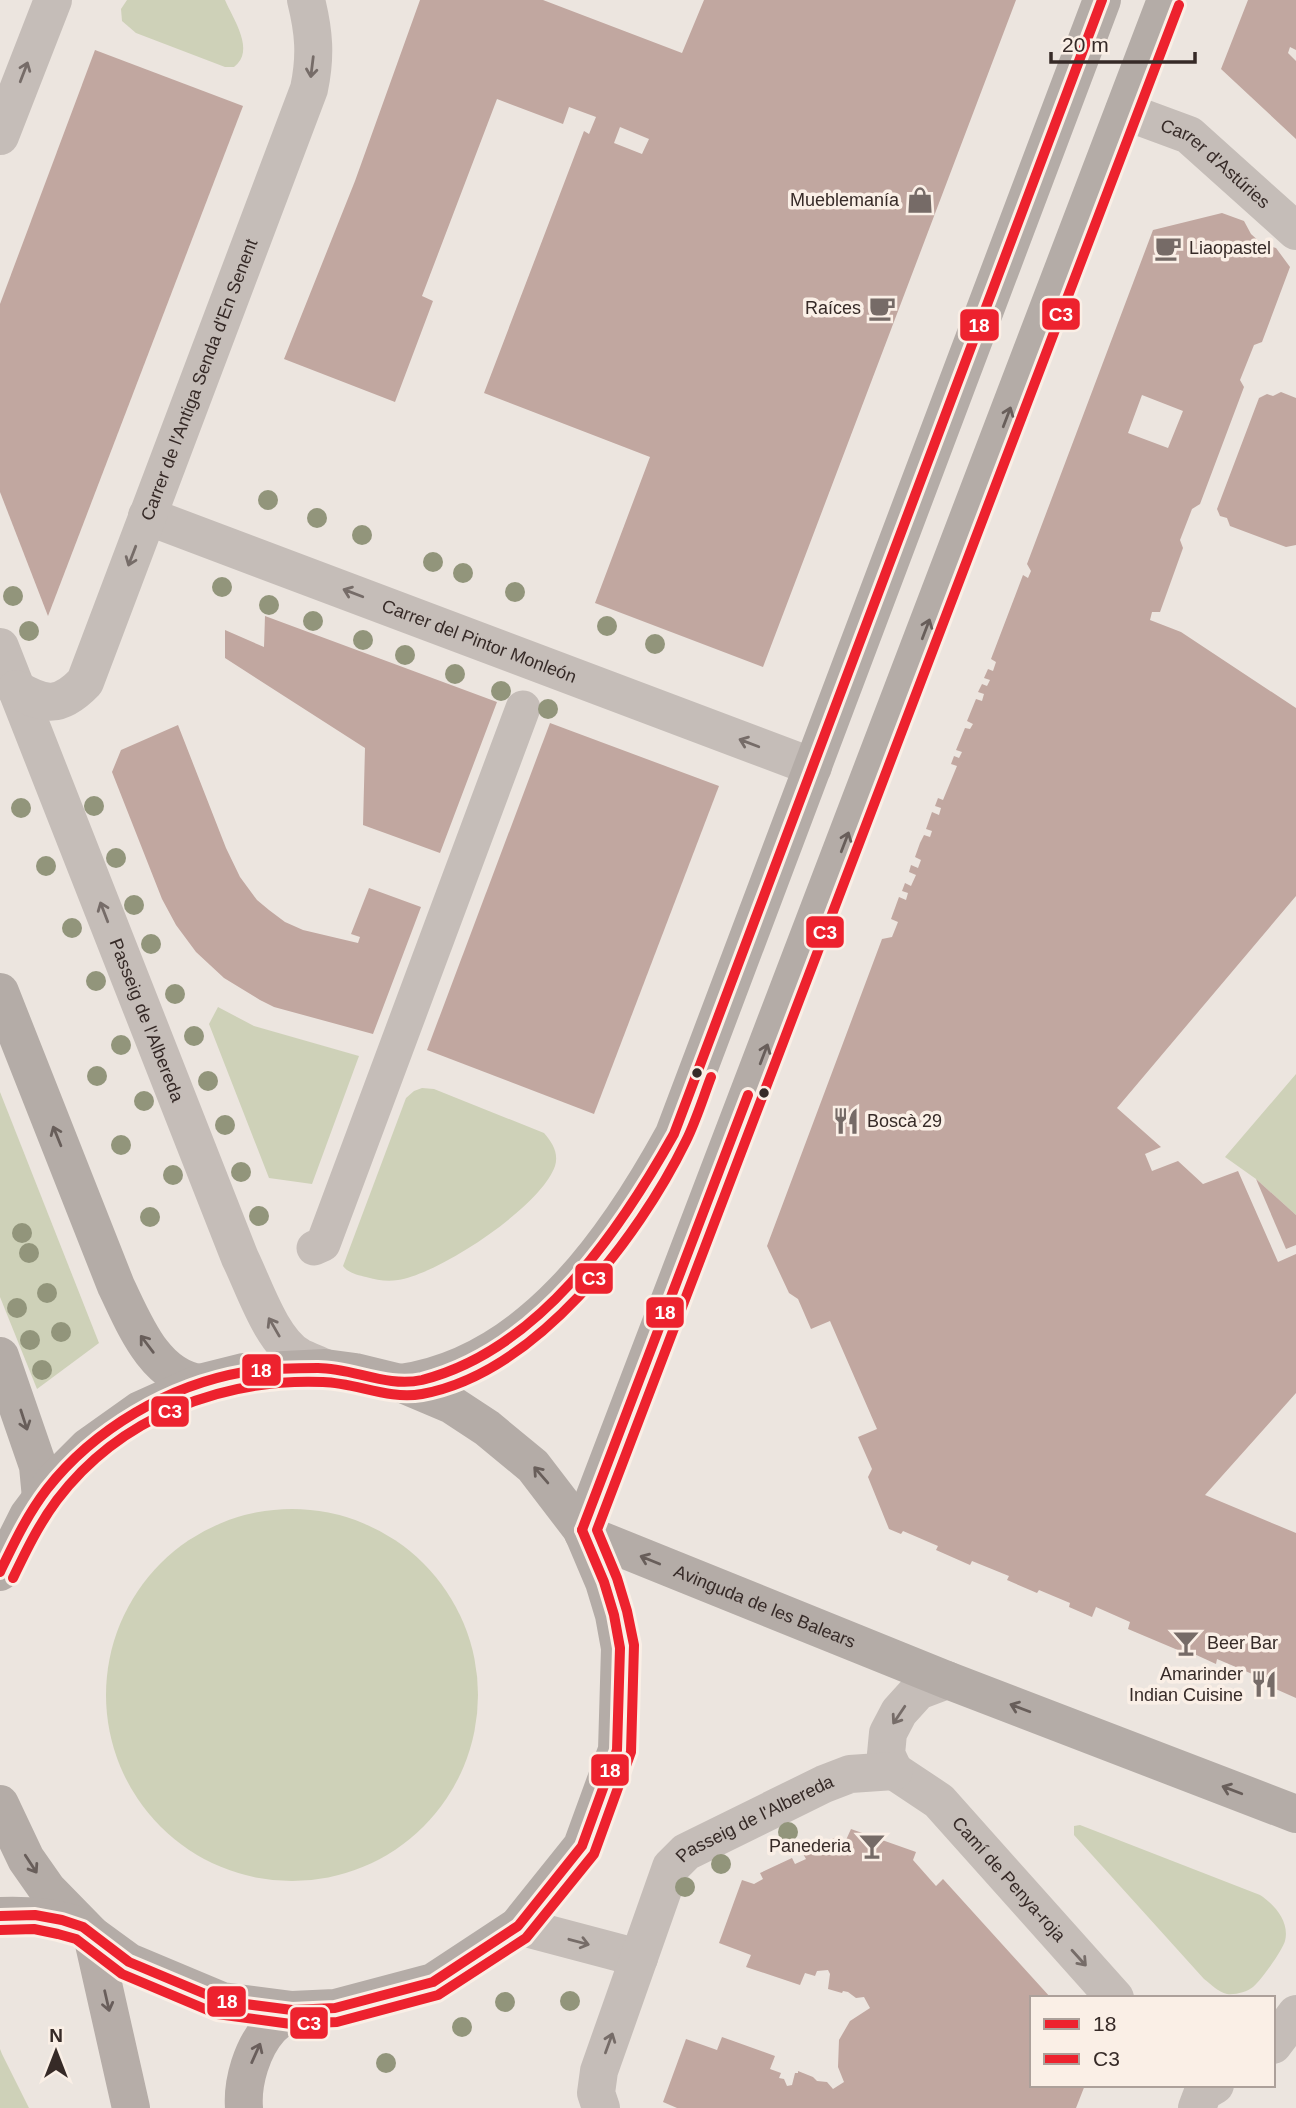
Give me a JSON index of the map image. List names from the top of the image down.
{
  "streets": {
    "main road": ["Avinguda de les Balears"],
    "street": [
      "Carrer d'Astúries",
      "Carrer de l'Antiga Senda d'En Senent",
      "Carrer del Pintor Monleón",
      "Passeig de l'Albereda",
      "Camí de Penya-roja"
    ]
  },
  "crossings": [
    ["Carrer de l'Antiga Senda d'En Senent", "Carrer del Pintor Monleón"],
    ["Carrer de l'Antiga Senda d'En Senent", "Passeig de l'Albereda"],
    ["Passeig de l'Albereda", "Camí de Penya-roja"]
  ],
  "one_way": [
    "Carrer de l'Antiga Senda d'En Senent",
    "Carrer del Pintor Monleón",
    "Passeig de l'Albereda",
    "Avinguda de les Balears",
    "Camí de Penya-roja"
  ],
  "places": {
    "shop": ["Mueblemanía"],
    "cafe": ["Liaopastel", "Raíces"],
    "restaurant": ["Boscà 29", "Amarinder Indian Cuisine"],
    "bar": ["Beer Bar", "Panederia"]
  },
  "lines": ["transit line 18", "transit line C3"],
  "legend": ["18", "C3"],
  "scale_bar": "20 m",
  "north": "top"
}
